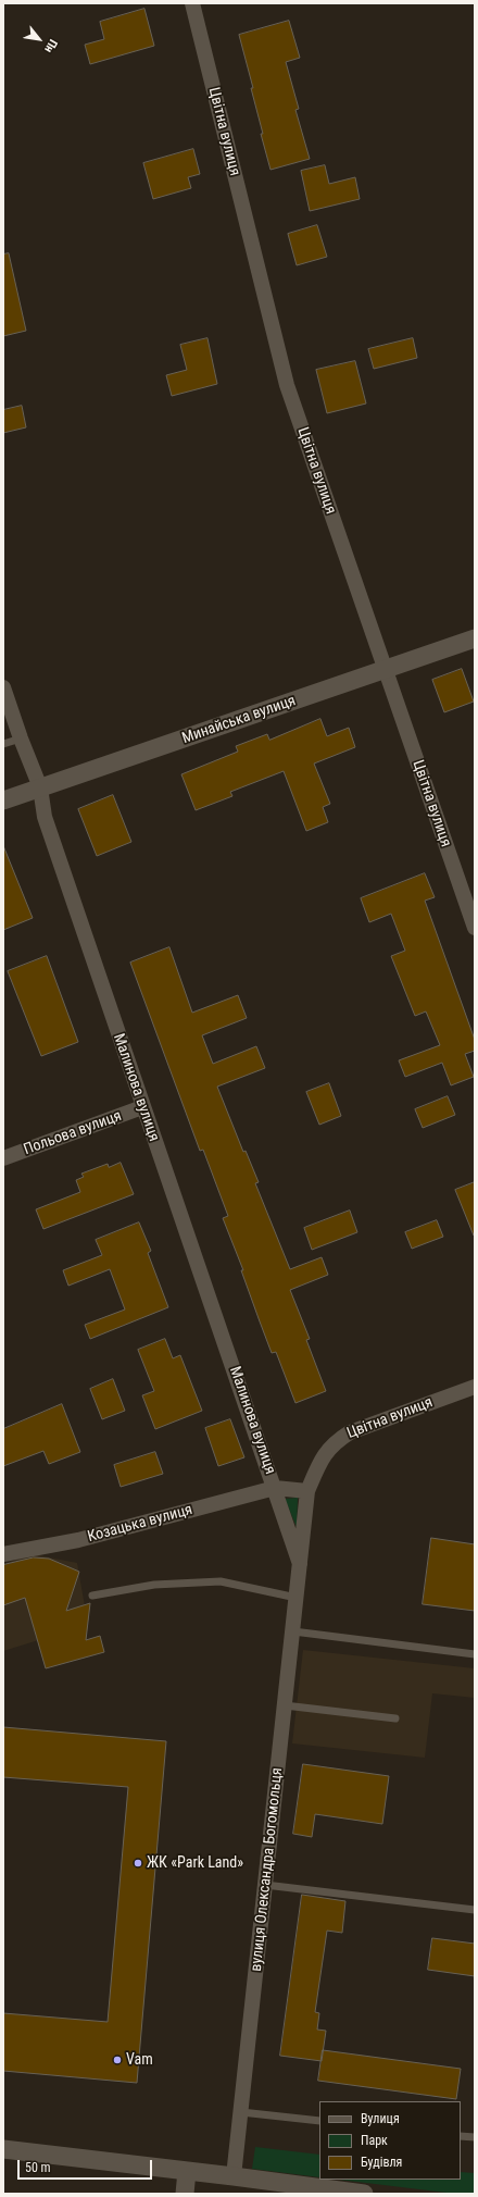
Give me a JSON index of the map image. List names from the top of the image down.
{
  "streets": {
    "street": [
      "Цвітна вулиця",
      "Минайська вулиця",
      "Малинова вулиця",
      "Польова вулиця",
      "Козацька вулиця",
      "вулиця Олександра Богомольця"
    ]
  },
  "crossings": [
    ["Цвітна вулиця", "Минайська вулиця"],
    ["Цвітна вулиця", "Малинова вулиця"],
    ["Цвітна вулиця", "Козацька вулиця"],
    ["Цвітна вулиця", "вулиця Олександра Богомольця"],
    ["Минайська вулиця", "Малинова вулиця"],
    ["Малинова вулиця", "Польова вулиця"],
    ["Малинова вулиця", "Козацька вулиця"],
    ["Малинова вулиця", "вулиця Олександра Богомольця"]
  ],
  "places": ["ЖК «Park Land»", "Vam"],
  "legend": ["Вулиця", "Парк", "Будівля"],
  "scale_bar": "50 m",
  "north": "bottom right"
}
